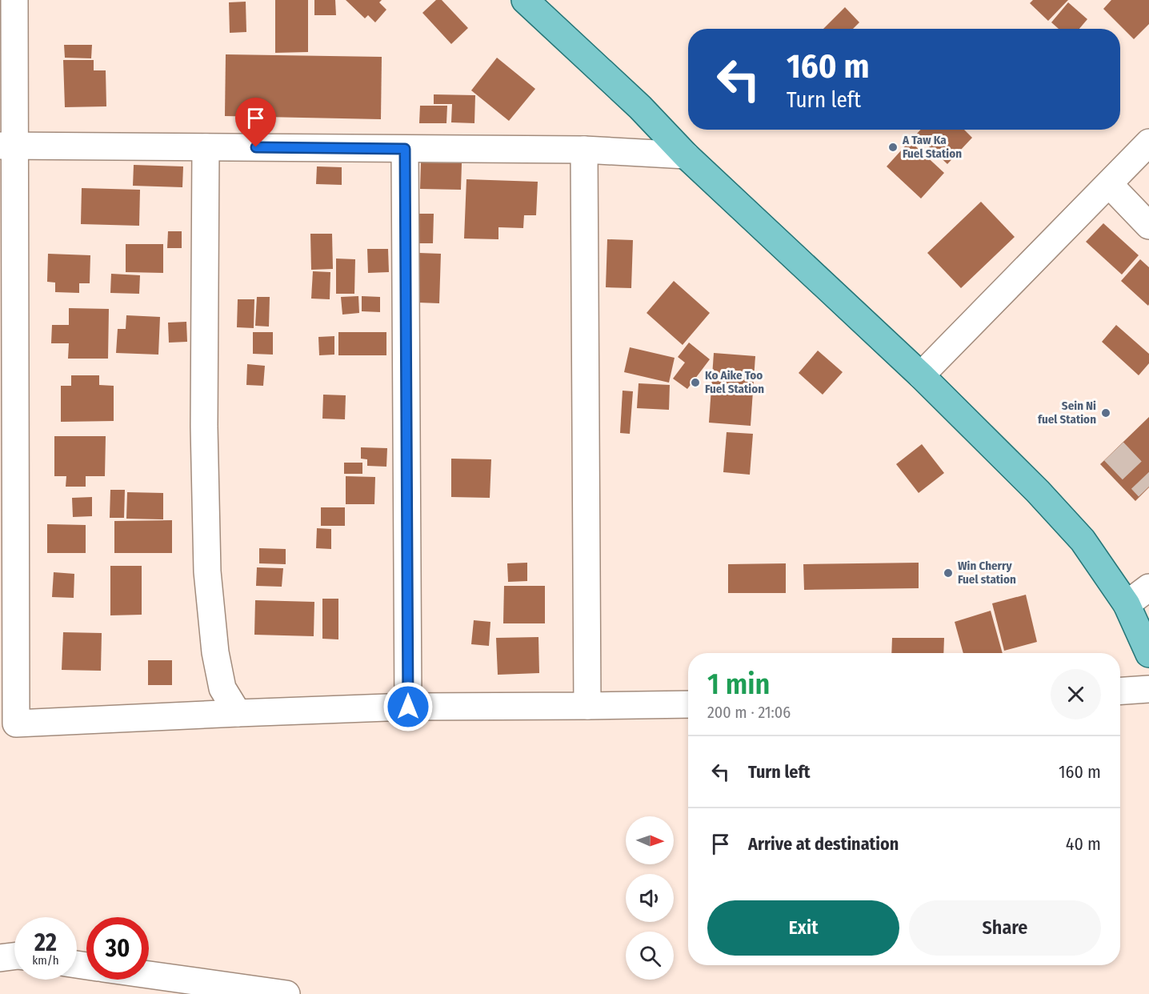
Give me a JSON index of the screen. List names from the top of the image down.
{
  "places": [
    "A Taw Ka Fuel Station",
    "Ko Aike Too Fuel Station",
    "Sein Ni fuel Station",
    "Win Cherry Fuel station"
  ],
  "north": "right",
  "page": {
    "turn": ["160 m", "Turn left"],
    "heading": ["1 min", "200 m · 21:06"],
    "list": [
      {
        "name": "Turn left",
        "value": "160 m"
      },
      {
        "name": "Arrive at destination",
        "value": "40 m"
      }
    ],
    "buttons": ["Exit", "Share"],
    "speed": "22 km/h",
    "limit": "30"
  }
}
